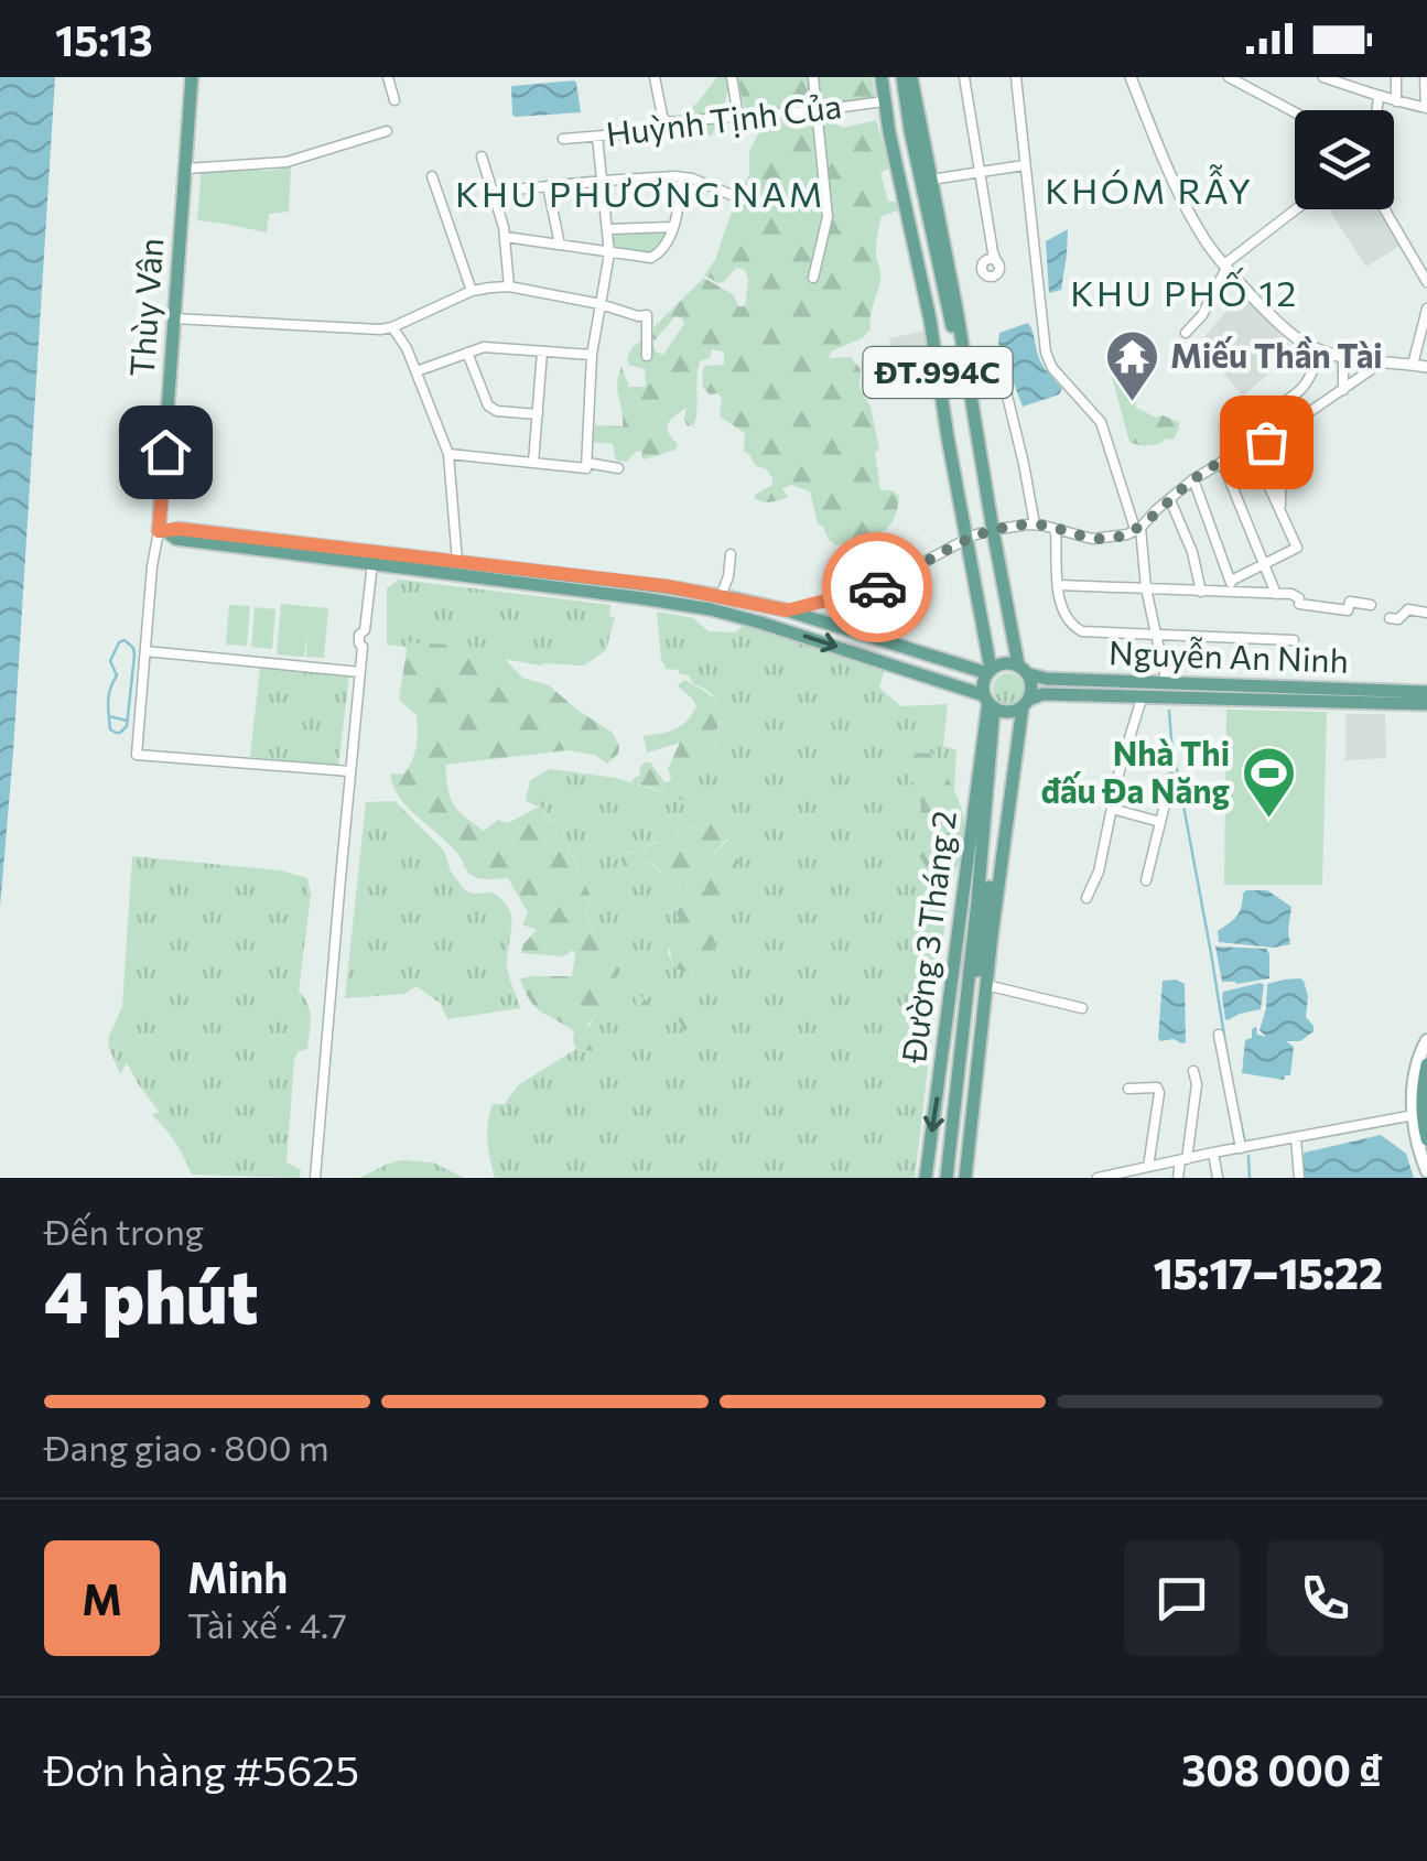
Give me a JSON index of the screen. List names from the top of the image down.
{
  "streets": {
    "main road": [
      "Thùy Vân",
      "ĐT.994C",
      "Nguyễn An Ninh",
      "Đường 3 Tháng 2"
    ],
    "street": ["Huỳnh Tịnh Của"]
  },
  "crossings": [
    ["Huỳnh Tịnh Của", "ĐT.994C"],
    ["Thùy Vân", "Nguyễn An Ninh"],
    ["ĐT.994C", "Nguyễn An Ninh"],
    ["ĐT.994C", "Đường 3 Tháng 2"],
    ["Nguyễn An Ninh", "Đường 3 Tháng 2"]
  ],
  "districts": ["KHÓM RẪY", "KHU PHƯƠNG NAM", "KHU PHỐ 12"],
  "places": {
    "temple": ["Miếu Thần Tài"],
    "sports": ["Nhà Thi đấu Đa Năng"]
  },
  "page": {
    "status": "15:13",
    "heading": ["4 phút", "Đến trong", "15:17–15:22"],
    "panel": [
      "Minh",
      "Tài xế · 4.7",
      "Đơn hàng #5625",
      "308 000 ₫"
    ],
    "bar": "Đang giao · 800 m",
    "round": "M"
  }
}
